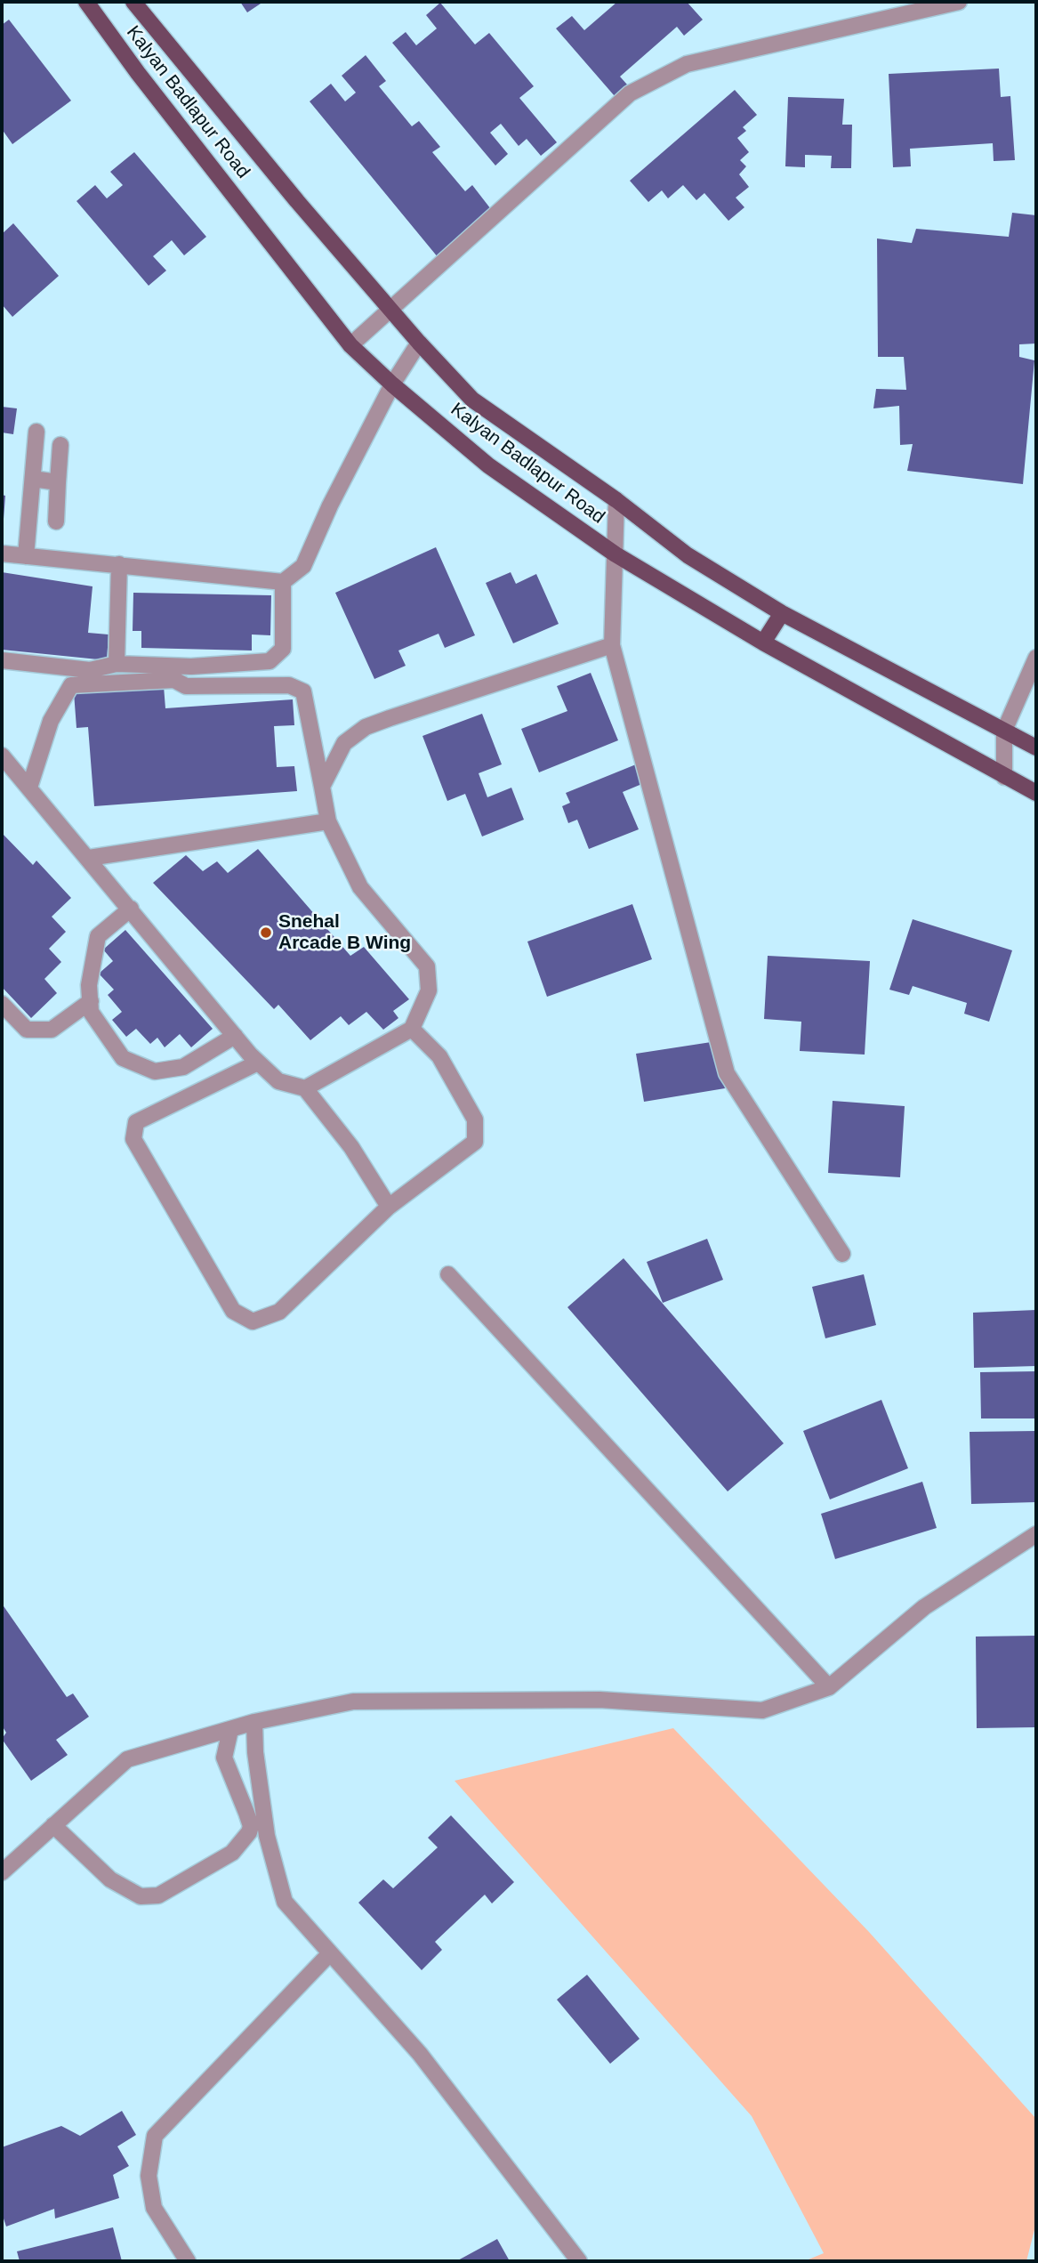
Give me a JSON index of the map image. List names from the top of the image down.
{
  "streets": {
    "main road": ["Kalyan Badlapur Road"]
  },
  "places": ["Snehal Arcade B Wing"]
}
